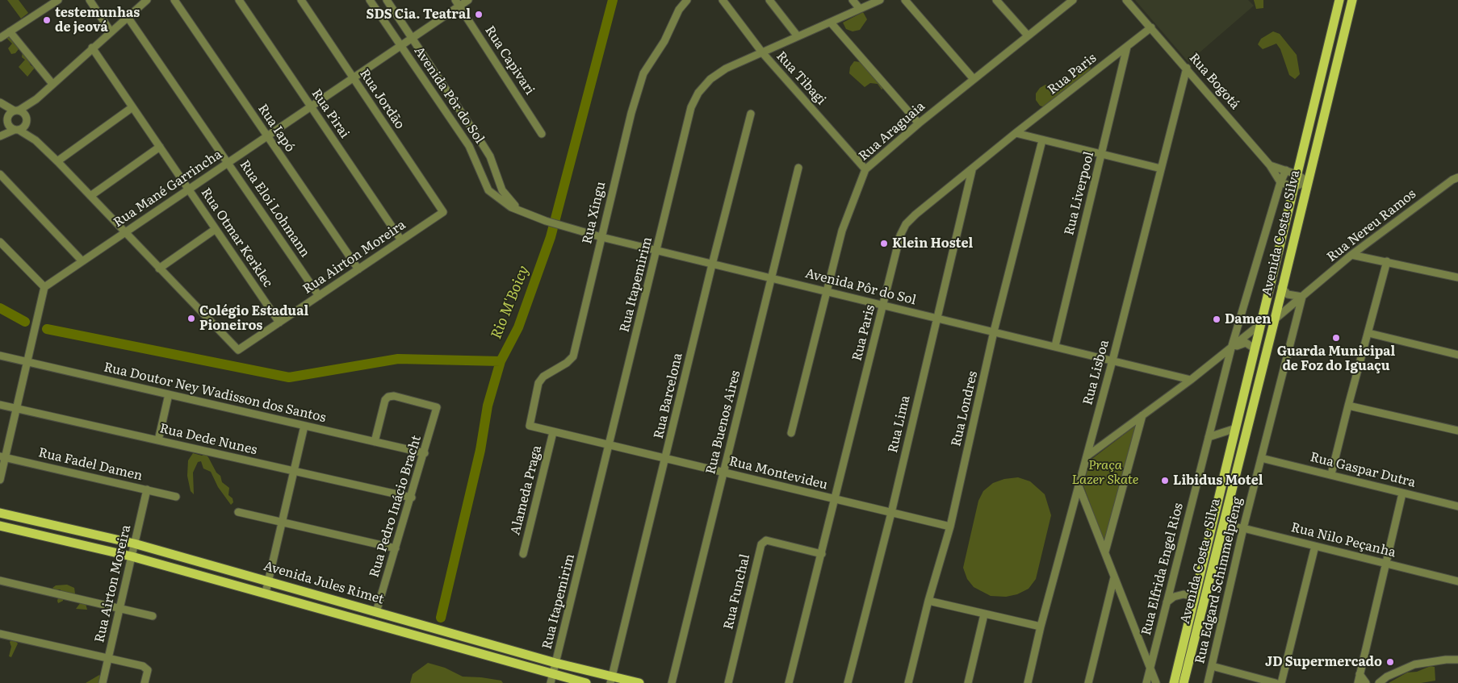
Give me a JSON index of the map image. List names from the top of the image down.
{
  "streets": {
    "main road": ["Avenida Costa e Silva", "Avenida Jules Rimet"],
    "street": [
      "Rua Capivari",
      "Rua Paris",
      "Rua Tibagi",
      "Rua Bogotá",
      "Avenida Pôr do Sol",
      "Rua Jordão",
      "Rua Pirai",
      "Rua Iapó",
      "Rua Araguaia",
      "Rua Mané Garrincha",
      "Rua Liverpool",
      "Rua Eloi Lohmann",
      "Rua Xingu",
      "Rua Nereu Ramos",
      "Rua Otmar Kerklec",
      "Rua Airton Moreira",
      "Rua Itapemirim",
      "Rua Lisboa",
      "Rua Doutor Ney Wadisson dos Santos",
      "Rua Barcelona",
      "Rua Londres",
      "Rua Buenos Aires",
      "Rua Lima",
      "Rua Dede Nunes",
      "Rua Fadel Damen",
      "Rua Gaspar Dutra",
      "Rua Montevideu",
      "Alameda Praga",
      "Rua Pedro Inácio Bracht",
      "Rua Nilo Peçanha",
      "Rua Elfrida Engel Rios",
      "Rua Edgard Schimmelpfeng",
      "Rua Funchal"
    ]
  },
  "crossings": [
    ["Rua Capivari", "Rua Mané Garrincha"],
    ["Rua Paris", "Rua Bogotá"],
    ["Rua Paris", "Avenida Pôr do Sol"],
    ["Rua Paris", "Rua Liverpool"],
    ["Rua Paris", "Rua Lima"],
    ["Rua Paris", "Rua Montevideu"],
    ["Rua Paris", "Rua Funchal"],
    ["Rua Tibagi", "Rua Araguaia"],
    ["Rua Tibagi", "Rua Itapemirim"],
    ["Rua Bogotá", "Rua Lisboa"],
    ["Rua Bogotá", "Rua Elfrida Engel Rios"],
    ["Avenida Pôr do Sol", "Rua Araguaia"],
    ["Avenida Pôr do Sol", "Rua Mané Garrincha"],
    ["Avenida Pôr do Sol", "Rua Liverpool"],
    ["Avenida Pôr do Sol", "Rua Xingu"],
    ["Avenida Pôr do Sol", "Rua Itapemirim"],
    ["Avenida Pôr do Sol", "Rua Lisboa"],
    ["Avenida Pôr do Sol", "Rua Barcelona"],
    ["Avenida Pôr do Sol", "Rua Londres"],
    ["Avenida Pôr do Sol", "Rua Buenos Aires"],
    ["Avenida Pôr do Sol", "Rua Lima"],
    ["Rua Jordão", "Rua Mané Garrincha"],
    ["Rua Jordão", "Rua Airton Moreira"],
    ["Rua Pirai", "Rua Mané Garrincha"],
    ["Rua Pirai", "Rua Airton Moreira"],
    ["Rua Iapó", "Rua Mané Garrincha"],
    ["Rua Iapó", "Rua Airton Moreira"],
    ["Rua Mané Garrincha", "Rua Eloi Lohmann"],
    ["Rua Mané Garrincha", "Rua Otmar Kerklec"],
    ["Rua Eloi Lohmann", "Rua Airton Moreira"],
    ["Rua Xingu", "Rua Montevideu"],
    ["Rua Nereu Ramos", "Avenida Costa e Silva"],
    ["Rua Nereu Ramos", "Rua Edgard Schimmelpfeng"],
    ["Avenida Costa e Silva", "Rua Nilo Peçanha"],
    ["Rua Otmar Kerklec", "Rua Airton Moreira"],
    ["Rua Airton Moreira", "Rua Fadel Damen"],
    ["Rua Airton Moreira", "Avenida Jules Rimet"],
    ["Rua Itapemirim", "Rua Montevideu"],
    ["Rua Itapemirim", "Avenida Jules Rimet"],
    ["Rua Doutor Ney Wadisson dos Santos", "Rua Pedro Inácio Bracht"],
    ["Rua Barcelona", "Rua Montevideu"],
    ["Rua Barcelona", "Avenida Jules Rimet"],
    ["Rua Londres", "Rua Montevideu"],
    ["Rua Buenos Aires", "Rua Montevideu"],
    ["Rua Lima", "Rua Montevideu"],
    ["Rua Dede Nunes", "Rua Pedro Inácio Bracht"],
    ["Rua Gaspar Dutra", "Rua Edgard Schimmelpfeng"],
    ["Rua Montevideu", "Alameda Praga"],
    ["Rua Pedro Inácio Bracht", "Avenida Jules Rimet"],
    ["Rua Nilo Peçanha", "Rua Edgard Schimmelpfeng"]
  ],
  "water": ["Rio M'Boicy"],
  "parks": ["Praça Lazer Skate"],
  "places": [
    "SDS Cia. Teatral",
    "testemunhas de jeová",
    "Klein Hostel",
    "Colégio Estadual Pioneiros",
    "Damen",
    "Guarda Municipal de Foz do Iguaçu",
    "Libidus Motel",
    "JD Supermercado"
  ]
}
